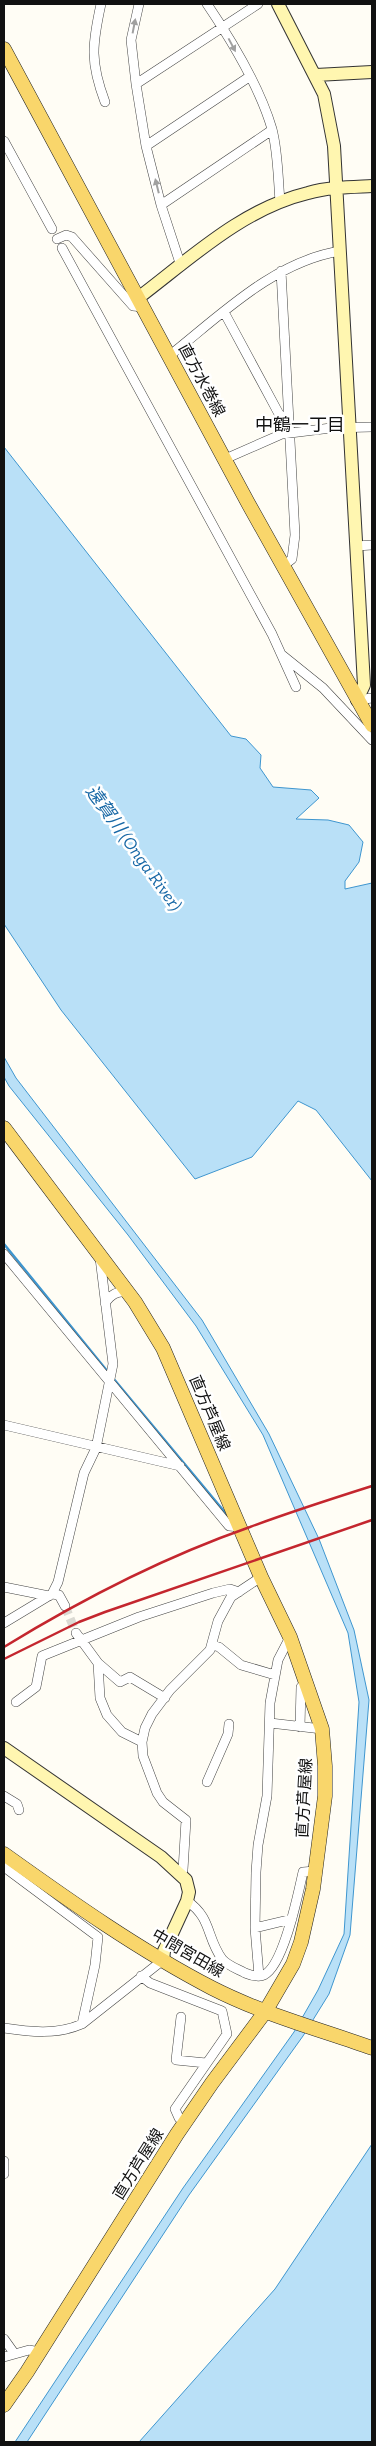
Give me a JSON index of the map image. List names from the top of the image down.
{
  "streets": {
    "main road": ["直方水巻線", "直方芦屋線", "中間宮田線"]
  },
  "crossings": [
    ["直方芦屋線", "中間宮田線"]
  ],
  "districts": ["中鶴一丁目"],
  "water": ["遠賀川 (Onga River)"]
}
